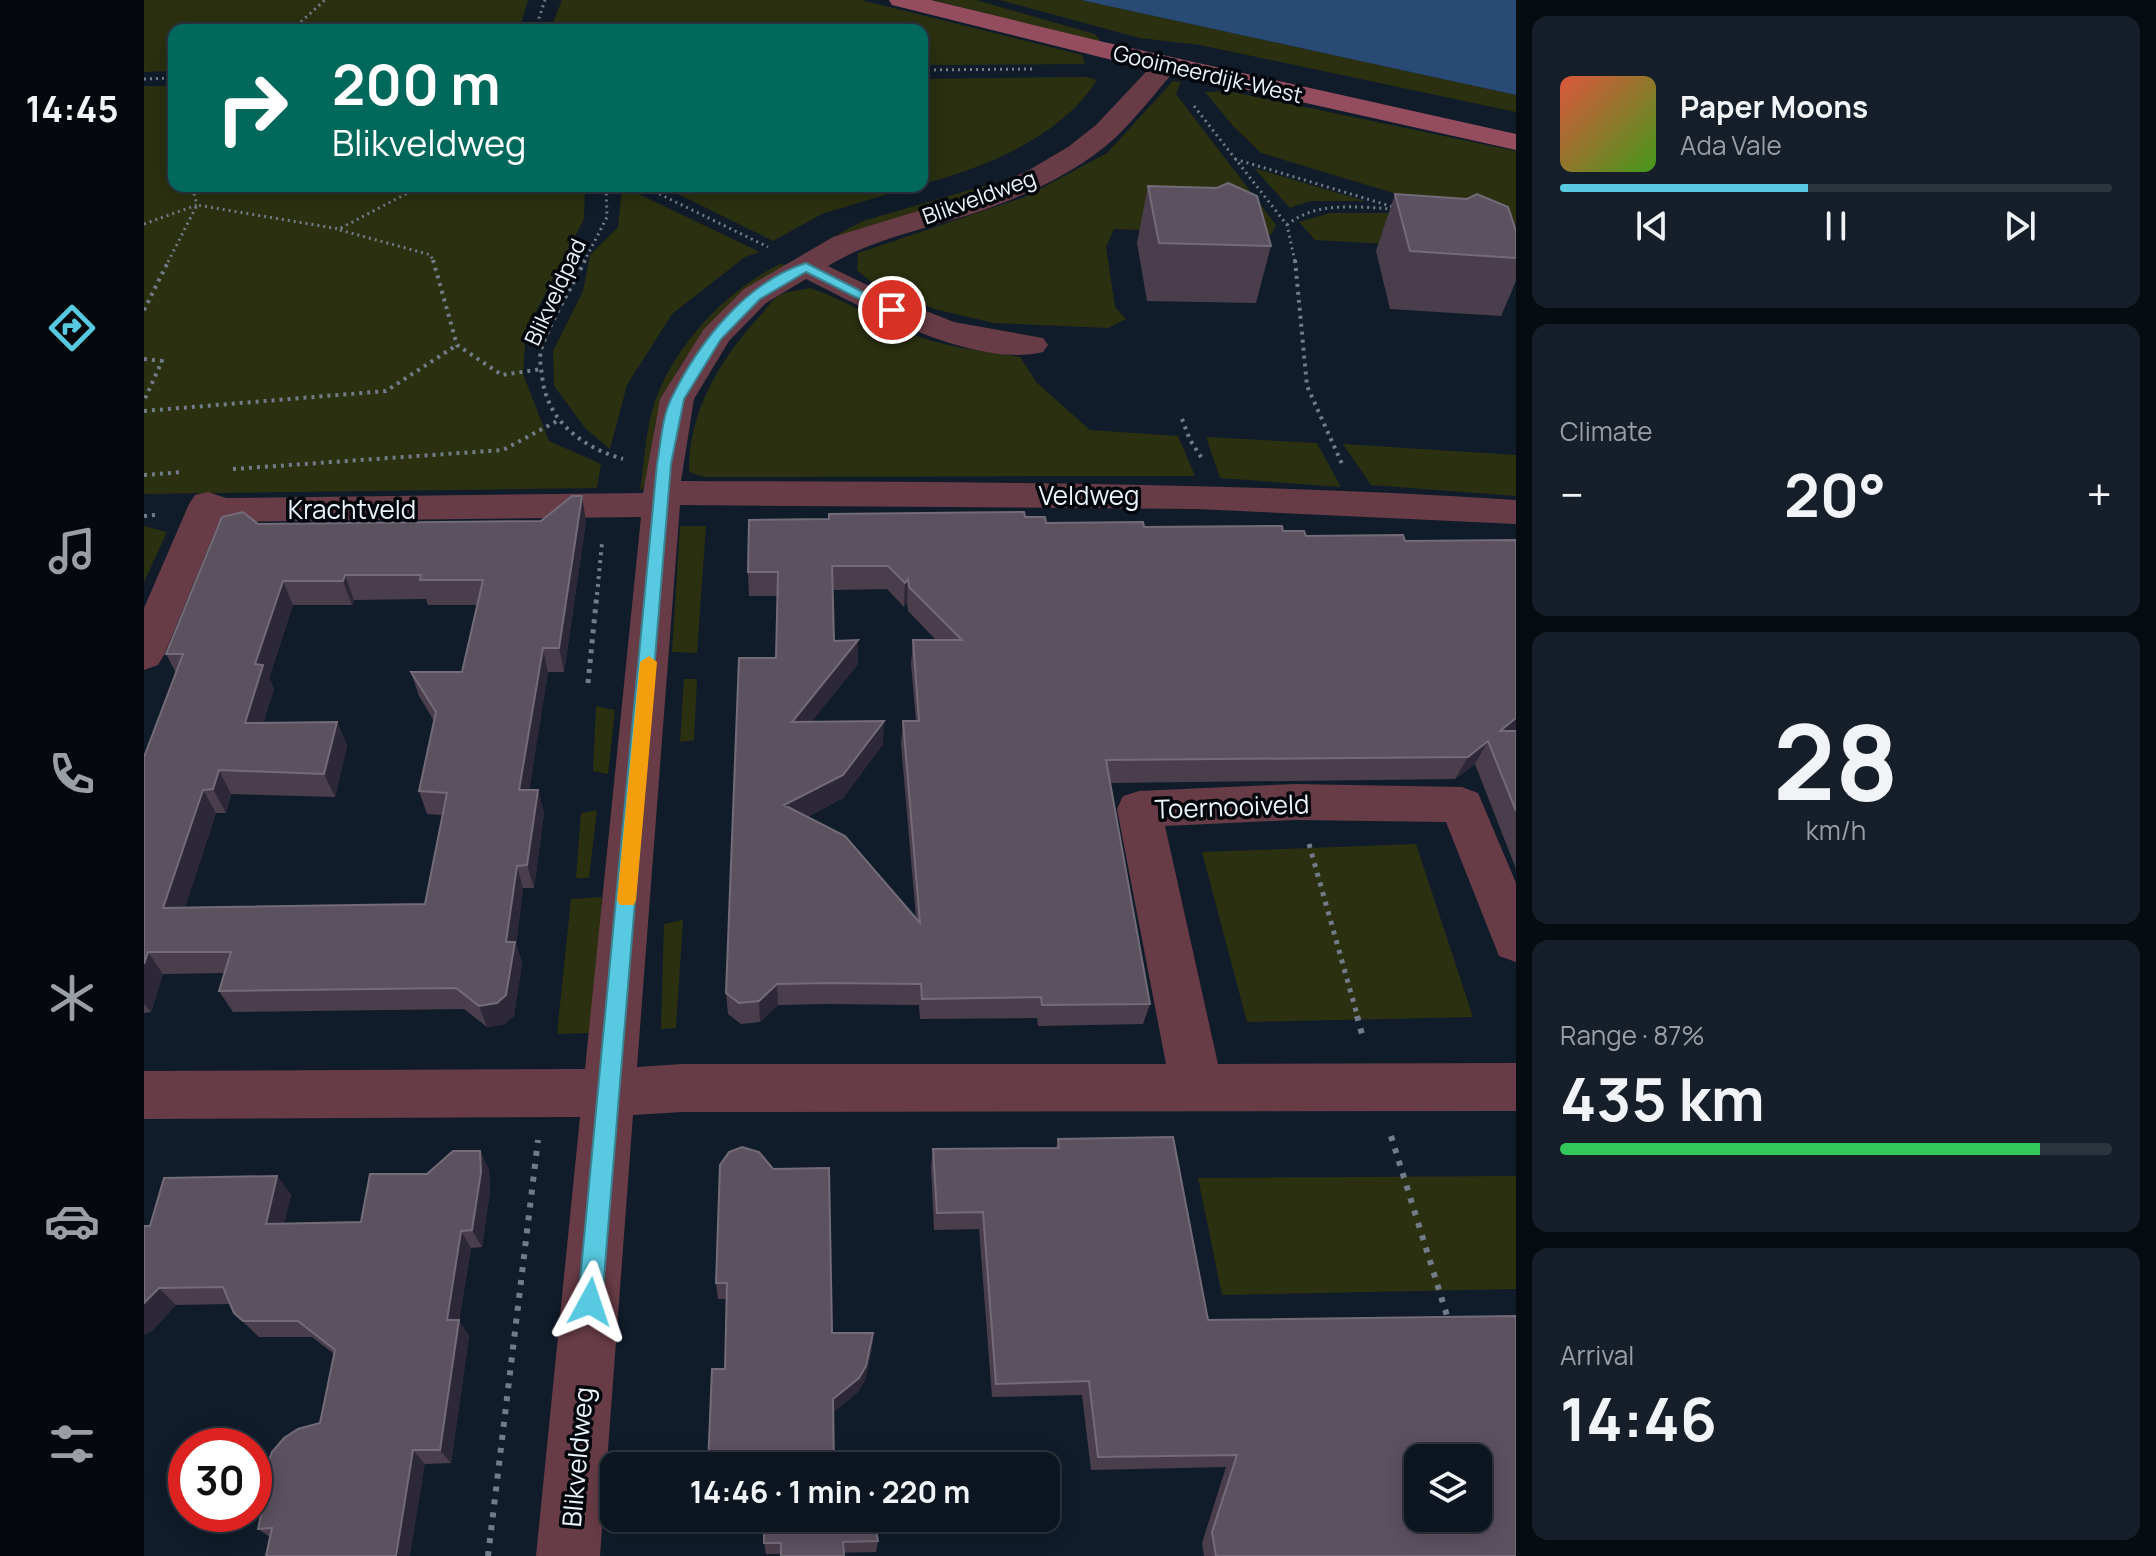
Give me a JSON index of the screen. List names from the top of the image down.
{
  "streets": {
    "street": [
      "Gooimeerdijk-West",
      "Blikveldweg",
      "Veldweg",
      "Krachtveld",
      "Toernooiveld"
    ],
    "path": ["Blikveldpad"]
  },
  "crossings": [
    ["Gooimeerdijk-West", "Blikveldweg"],
    ["Blikveldweg", "Blikveldpad"],
    ["Blikveldweg", "Veldweg"],
    ["Blikveldweg", "Krachtveld"],
    ["Blikveldpad", "Veldweg"],
    ["Blikveldpad", "Krachtveld"],
    ["Veldweg", "Krachtveld"]
  ],
  "page": {
    "tabs": "14:45",
    "turn": ["200 m", "Blikveldweg"],
    "song": ["Paper Moons", "Ada Vale"],
    "tile": [
      "Climate",
      ["28", "km/h"],
      ["Range · 87%", "435 km"],
      ["Arrival", "14:46"]
    ],
    "heat": ["−", "20°", "+"],
    "limit": "30",
    "trip": "14:46 · 1 min · 220 m"
  }
}
